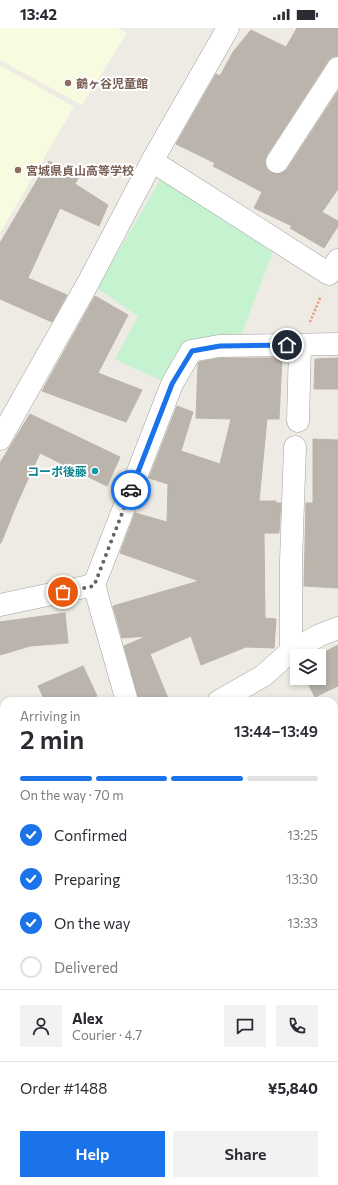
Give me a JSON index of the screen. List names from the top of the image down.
{
  "places": ["鶴ヶ谷児童館", "宮城県貞山高等学校", "コーポ後藤"],
  "page": {
    "status": "13:42",
    "heading": ["2 min", "Arriving in", "13:44–13:49"],
    "panel": [
      "Alex",
      "Courier · 4.7",
      "Order #1488",
      "¥5,840"
    ],
    "bar": "On the way · 70 m",
    "list": [
      ["Confirmed", "13:25"],
      ["Preparing", "13:30"],
      ["On the way", "13:33"],
      "Delivered"
    ],
    "buttons": ["Help", "Share"]
  }
}
